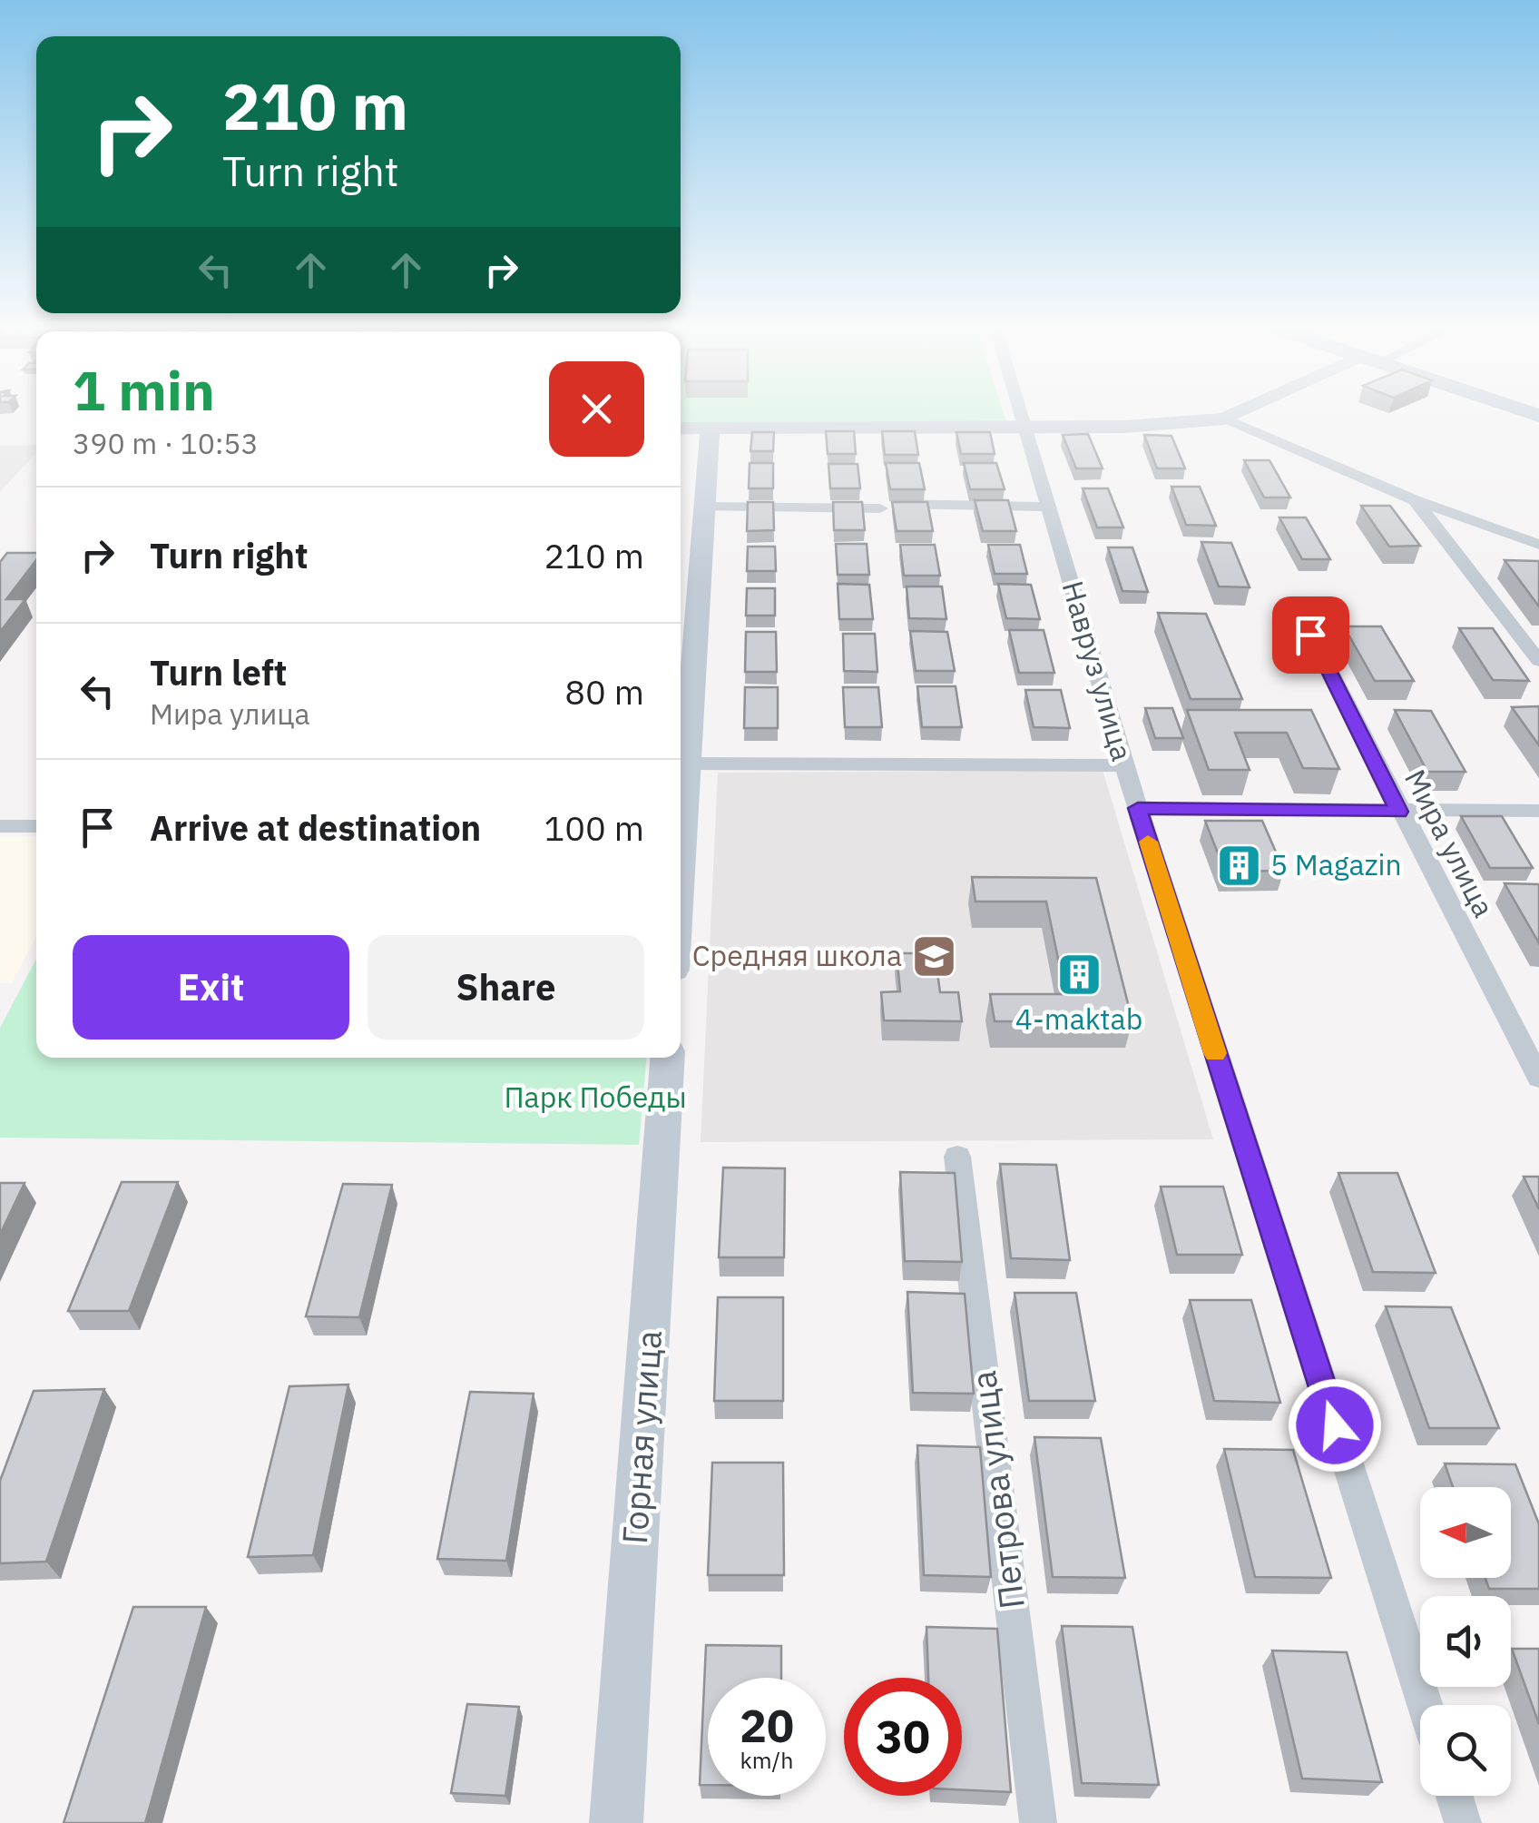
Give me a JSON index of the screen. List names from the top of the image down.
{
  "streets": {
    "street": [
      "Навруз улица",
      "Мира улица",
      "Горная улица",
      "Петрова улица"
    ]
  },
  "parks": ["Парк Победы"],
  "places": {
    "building": ["5 Magazin", "4-maktab"],
    "school or university": ["Средняя школа"]
  },
  "north": "left",
  "page": {
    "turn": ["210 m", "Turn right"],
    "heading": ["1 min", "390 m · 10:53"],
    "list": [
      {
        "name": "Turn right",
        "value": "210 m"
      },
      {
        "name": "Turn left",
        "note": "Мира улица",
        "value": "80 m"
      },
      {
        "name": "Arrive at destination",
        "value": "100 m"
      }
    ],
    "buttons": ["Exit", "Share"],
    "speed": "20 km/h",
    "limit": "30"
  }
}
